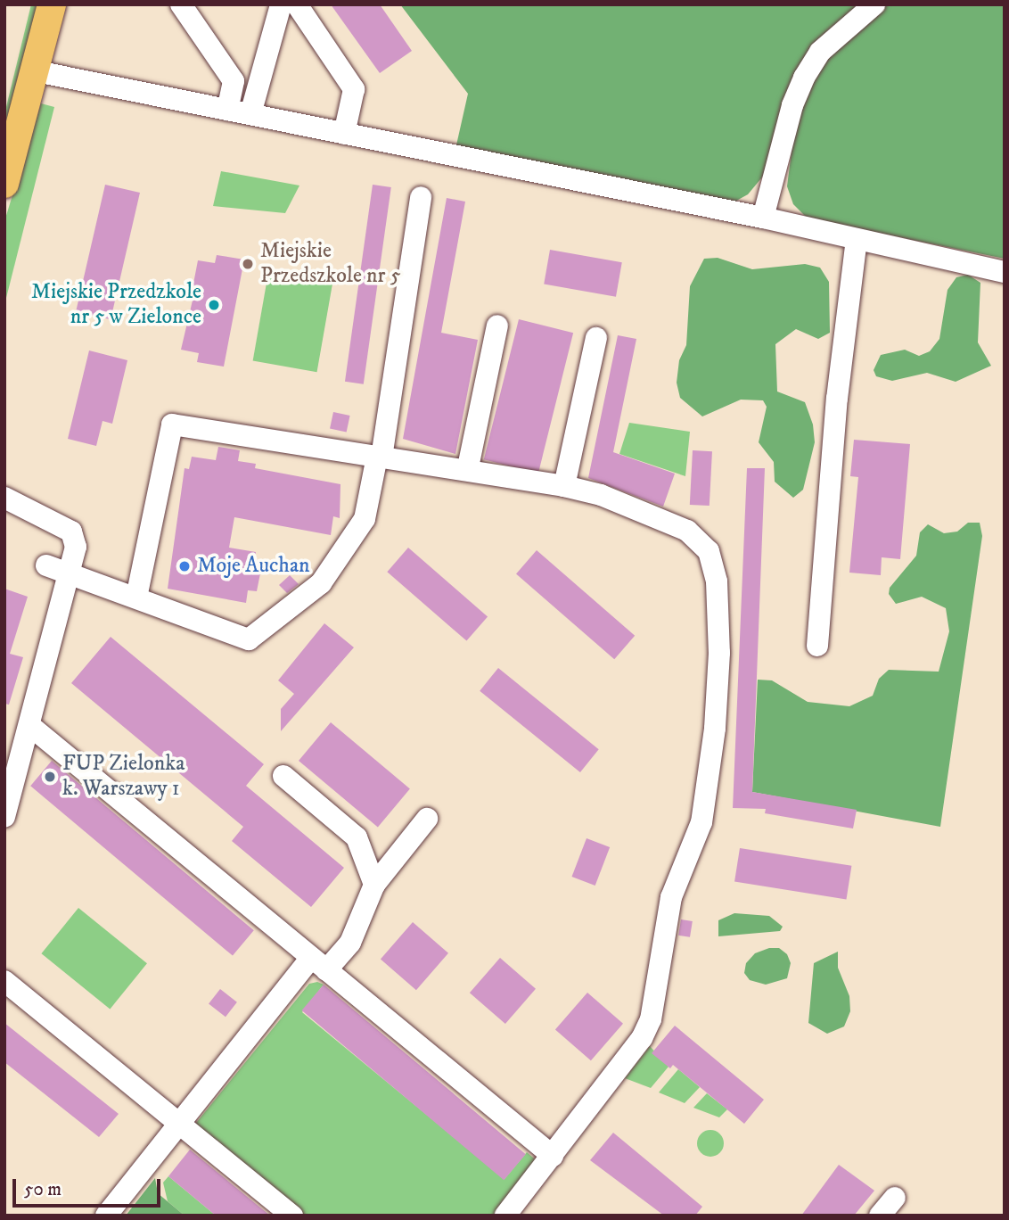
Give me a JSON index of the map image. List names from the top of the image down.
{
  "places": [
    "Miejskie Przedszkole nr 5",
    "Miejskie Przedzkole nr 5 w Zielonce",
    "Moje Auchan",
    "FUP Zielonka k. Warszawy 1"
  ],
  "scale_bar": "50 m"
}
